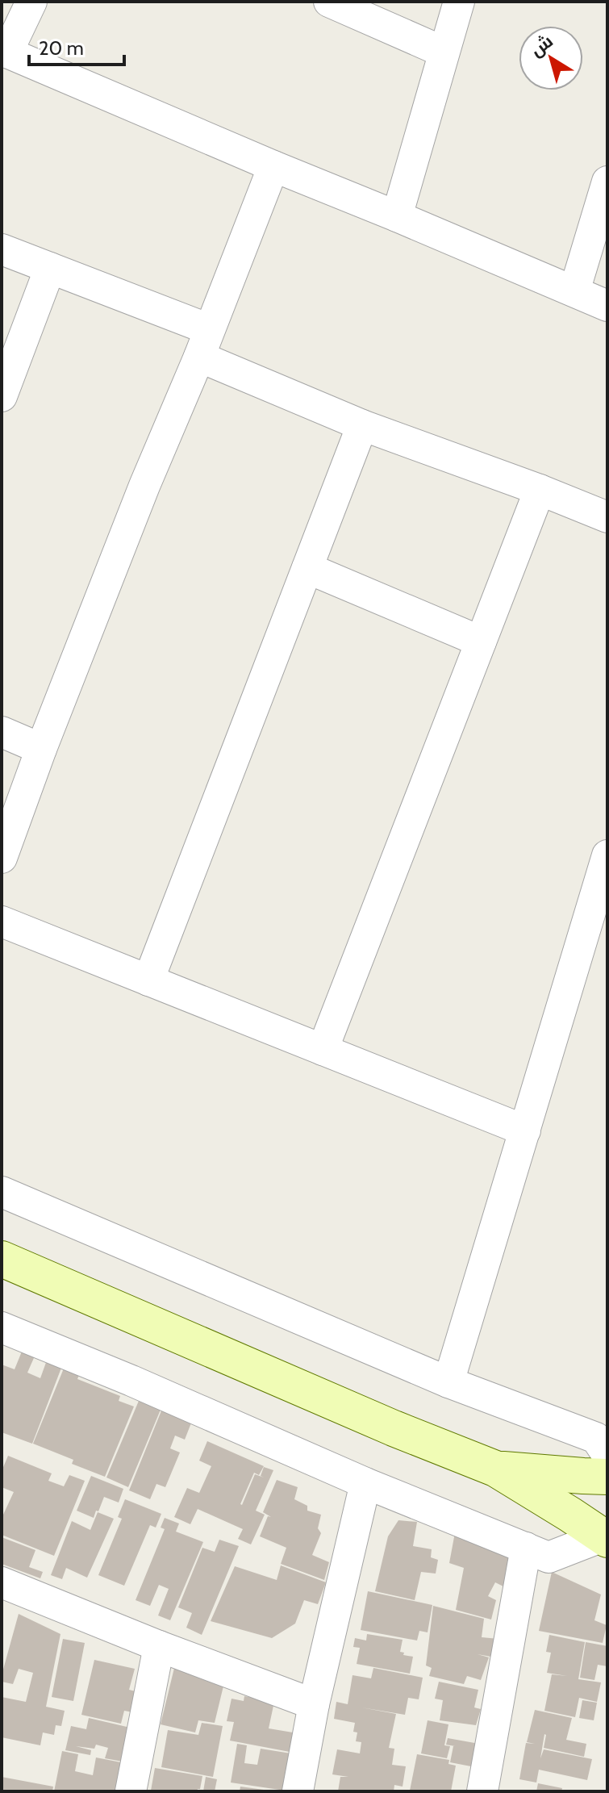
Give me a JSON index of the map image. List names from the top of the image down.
{
  "scale_bar": "20 m",
  "north": "top left"
}
